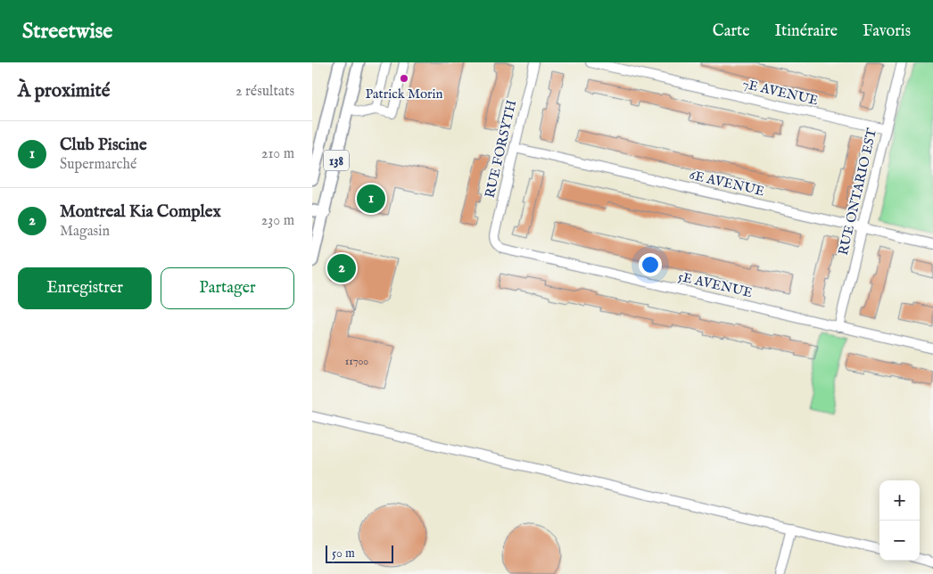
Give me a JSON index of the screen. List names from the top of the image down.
{
  "streets": {
    "main road": ["138"],
    "street": [
      "7E AVENUE",
      "RUE FORSYTH",
      "6E AVENUE",
      "RUE ONTARIO EST",
      "5E AVENUE"
    ]
  },
  "crossings": [
    ["7E AVENUE", "RUE ONTARIO EST"],
    ["RUE FORSYTH", "6E AVENUE"],
    ["RUE FORSYTH", "5E AVENUE"],
    ["6E AVENUE", "RUE ONTARIO EST"],
    ["RUE ONTARIO EST", "5E AVENUE"]
  ],
  "places": ["Patrick Morin"],
  "house_numbers": ["11700"],
  "scale_bar": "50 m",
  "page": {
    "header": "Streetwise",
    "nav": ["Carte", "Itinéraire", "Favoris"],
    "heading": ["À proximité", "2 résultats"],
    "list": [
      {
        "mark": "1",
        "name": "Club Piscine",
        "note": "Supermarché",
        "value": "210 m"
      },
      {
        "mark": "2",
        "name": "Montreal Kia Complex",
        "note": "Magasin",
        "value": "230 m"
      }
    ],
    "pins": ["1", "2"],
    "buttons": ["Enregistrer", "Partager"],
    "map_buttons": ["+", "−"],
    "scale": "50 m"
  }
}
